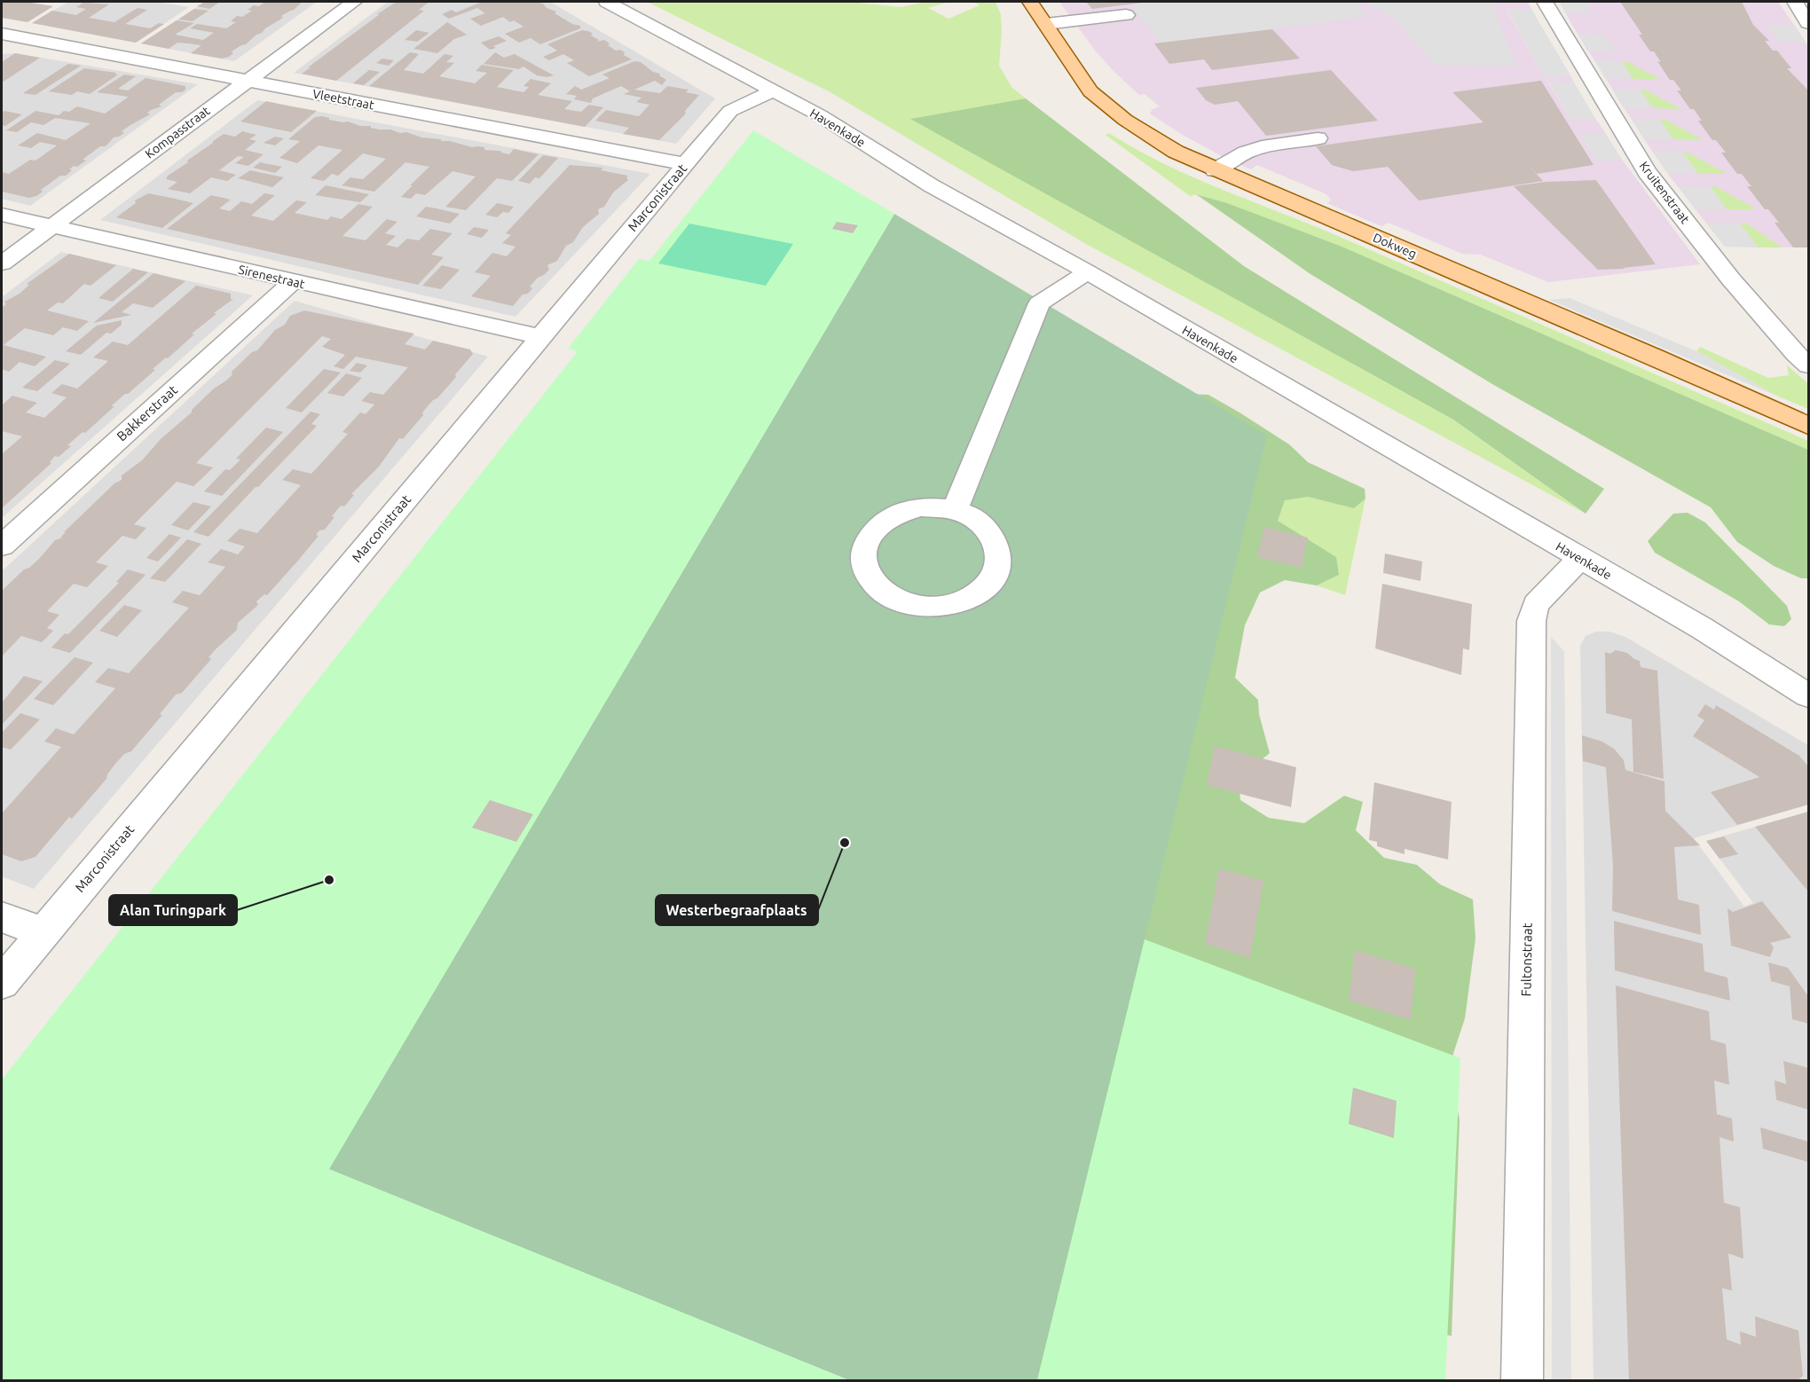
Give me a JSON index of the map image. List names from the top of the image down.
{
  "streets": {
    "main road": ["Dokweg"],
    "street": [
      "Vleetstraat",
      "Havenkade",
      "Kompasstraat",
      "Kruitenstraat",
      "Marconistraat",
      "Sirenestraat",
      "Bakkerstraat",
      "Fultonstraat"
    ]
  },
  "crossings": [
    ["Vleetstraat", "Kompasstraat"],
    ["Vleetstraat", "Marconistraat"],
    ["Havenkade", "Marconistraat"],
    ["Havenkade", "Fultonstraat"],
    ["Kompasstraat", "Sirenestraat"],
    ["Marconistraat", "Sirenestraat"],
    ["Sirenestraat", "Bakkerstraat"]
  ],
  "places": ["Westerbegraafplaats", "Alan Turingpark"]
}
